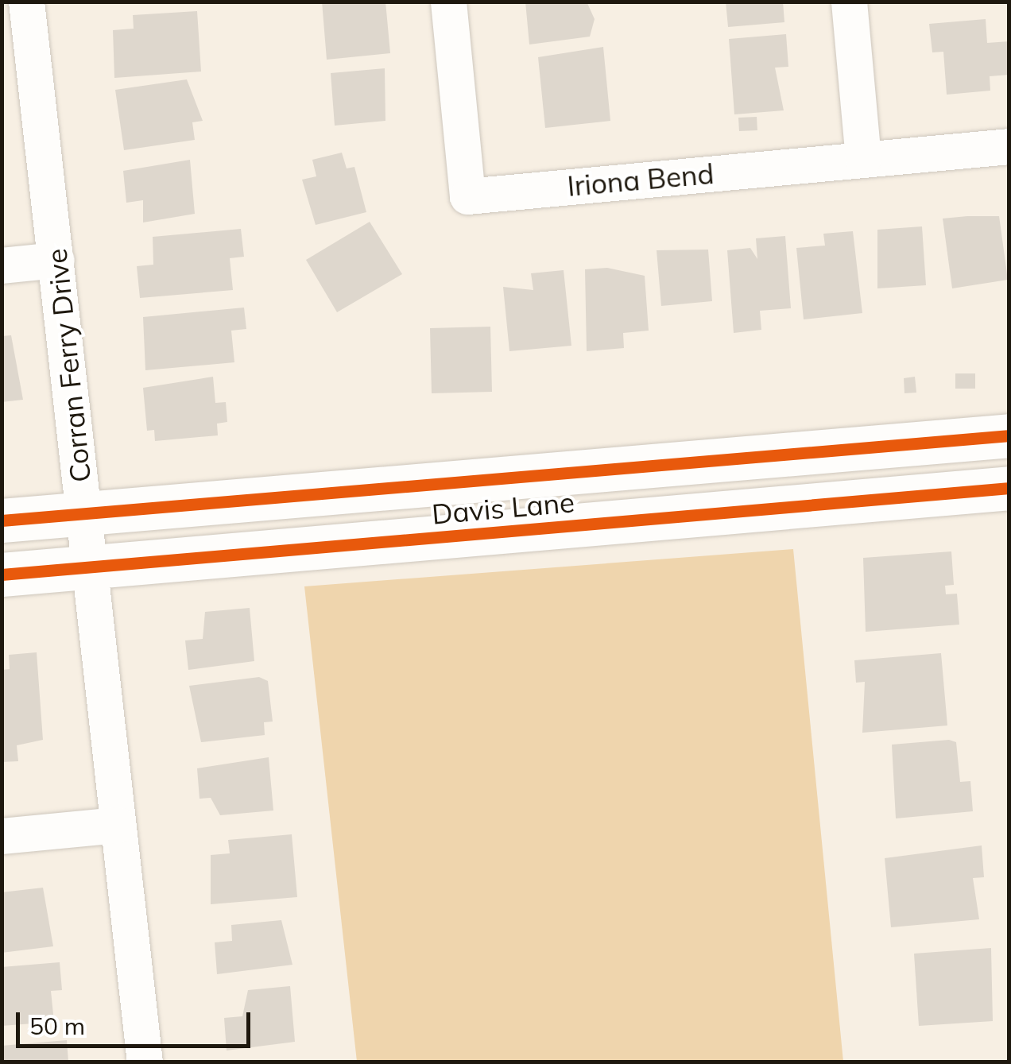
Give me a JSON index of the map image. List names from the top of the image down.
{
  "streets": {
    "main road": ["Davis Lane"],
    "street": ["Iriona Bend", "Corran Ferry Drive"]
  },
  "crossings": [
    ["Corran Ferry Drive", "Davis Lane"]
  ],
  "scale_bar": "50 m"
}
